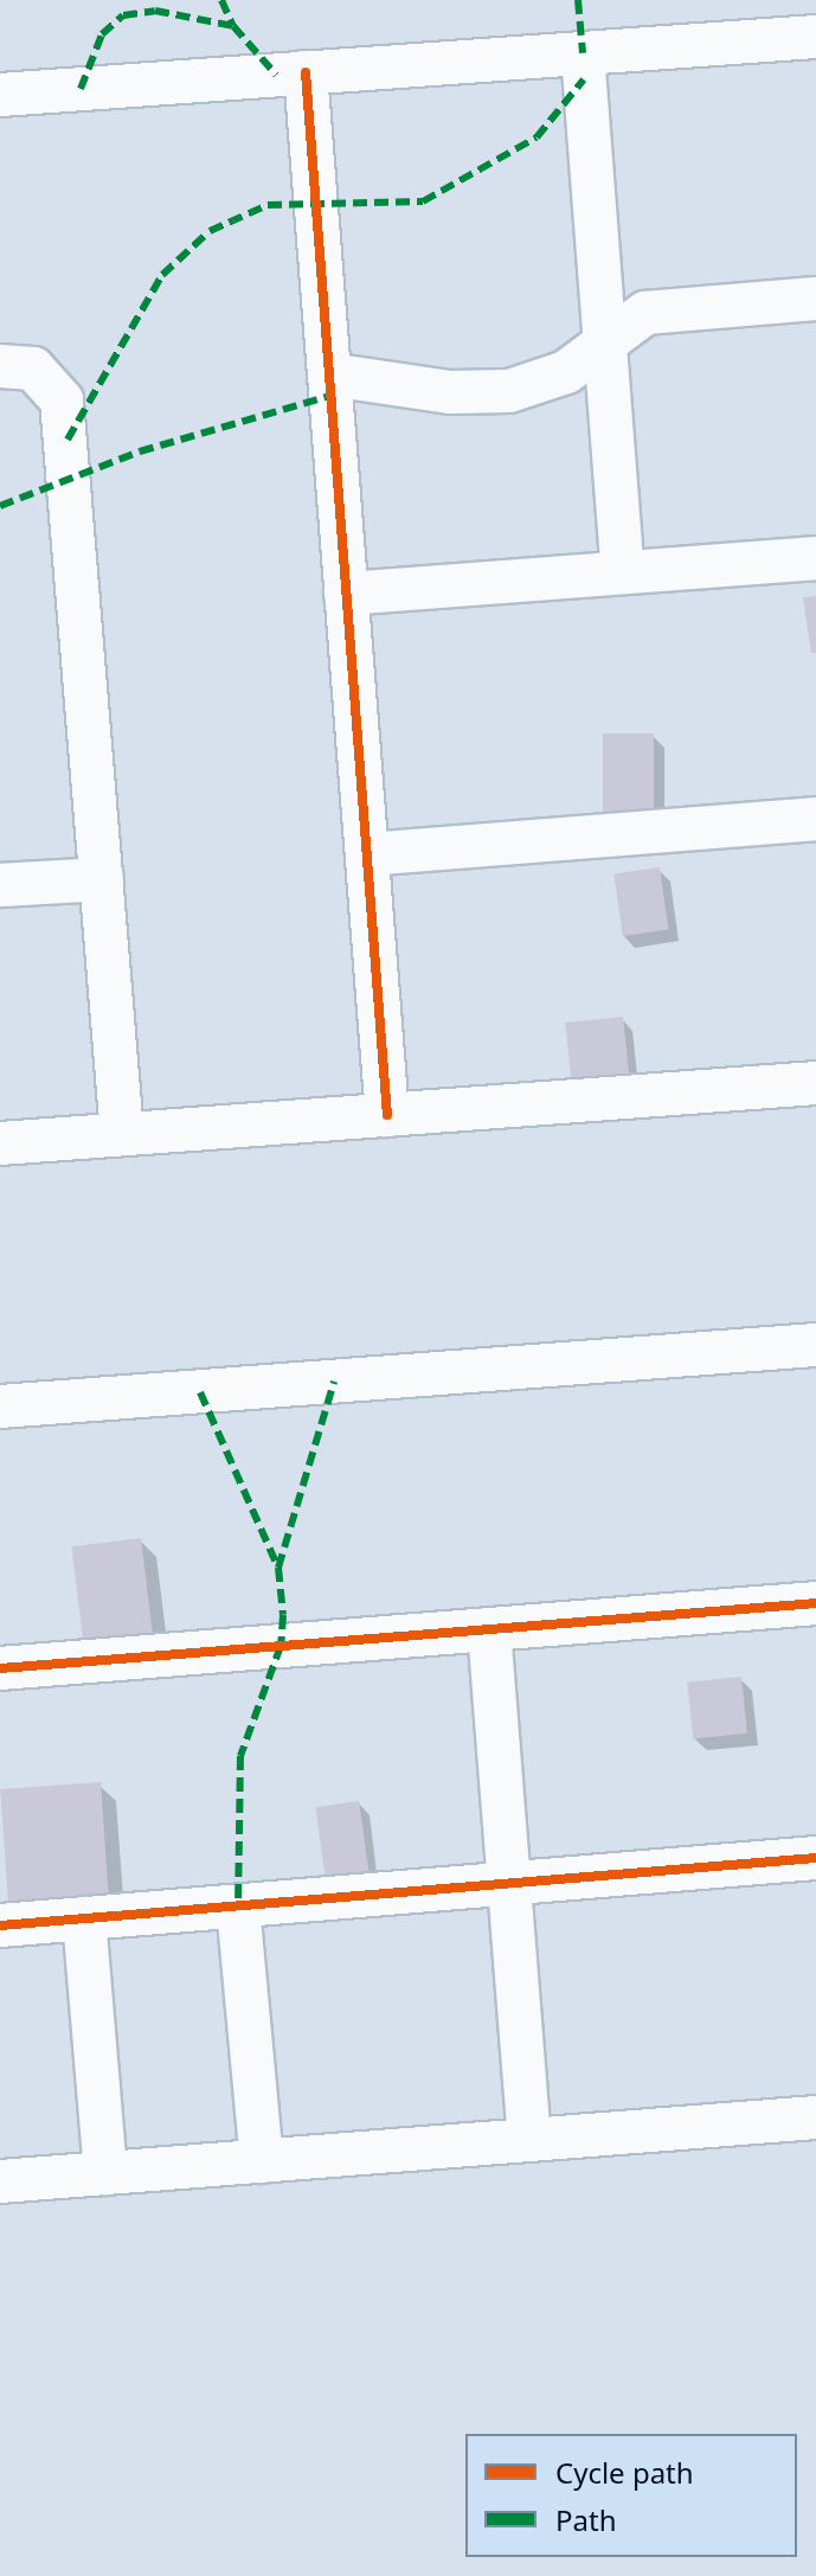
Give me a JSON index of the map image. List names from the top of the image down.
{
  "legend": ["Cycle path", "Path"]
}
